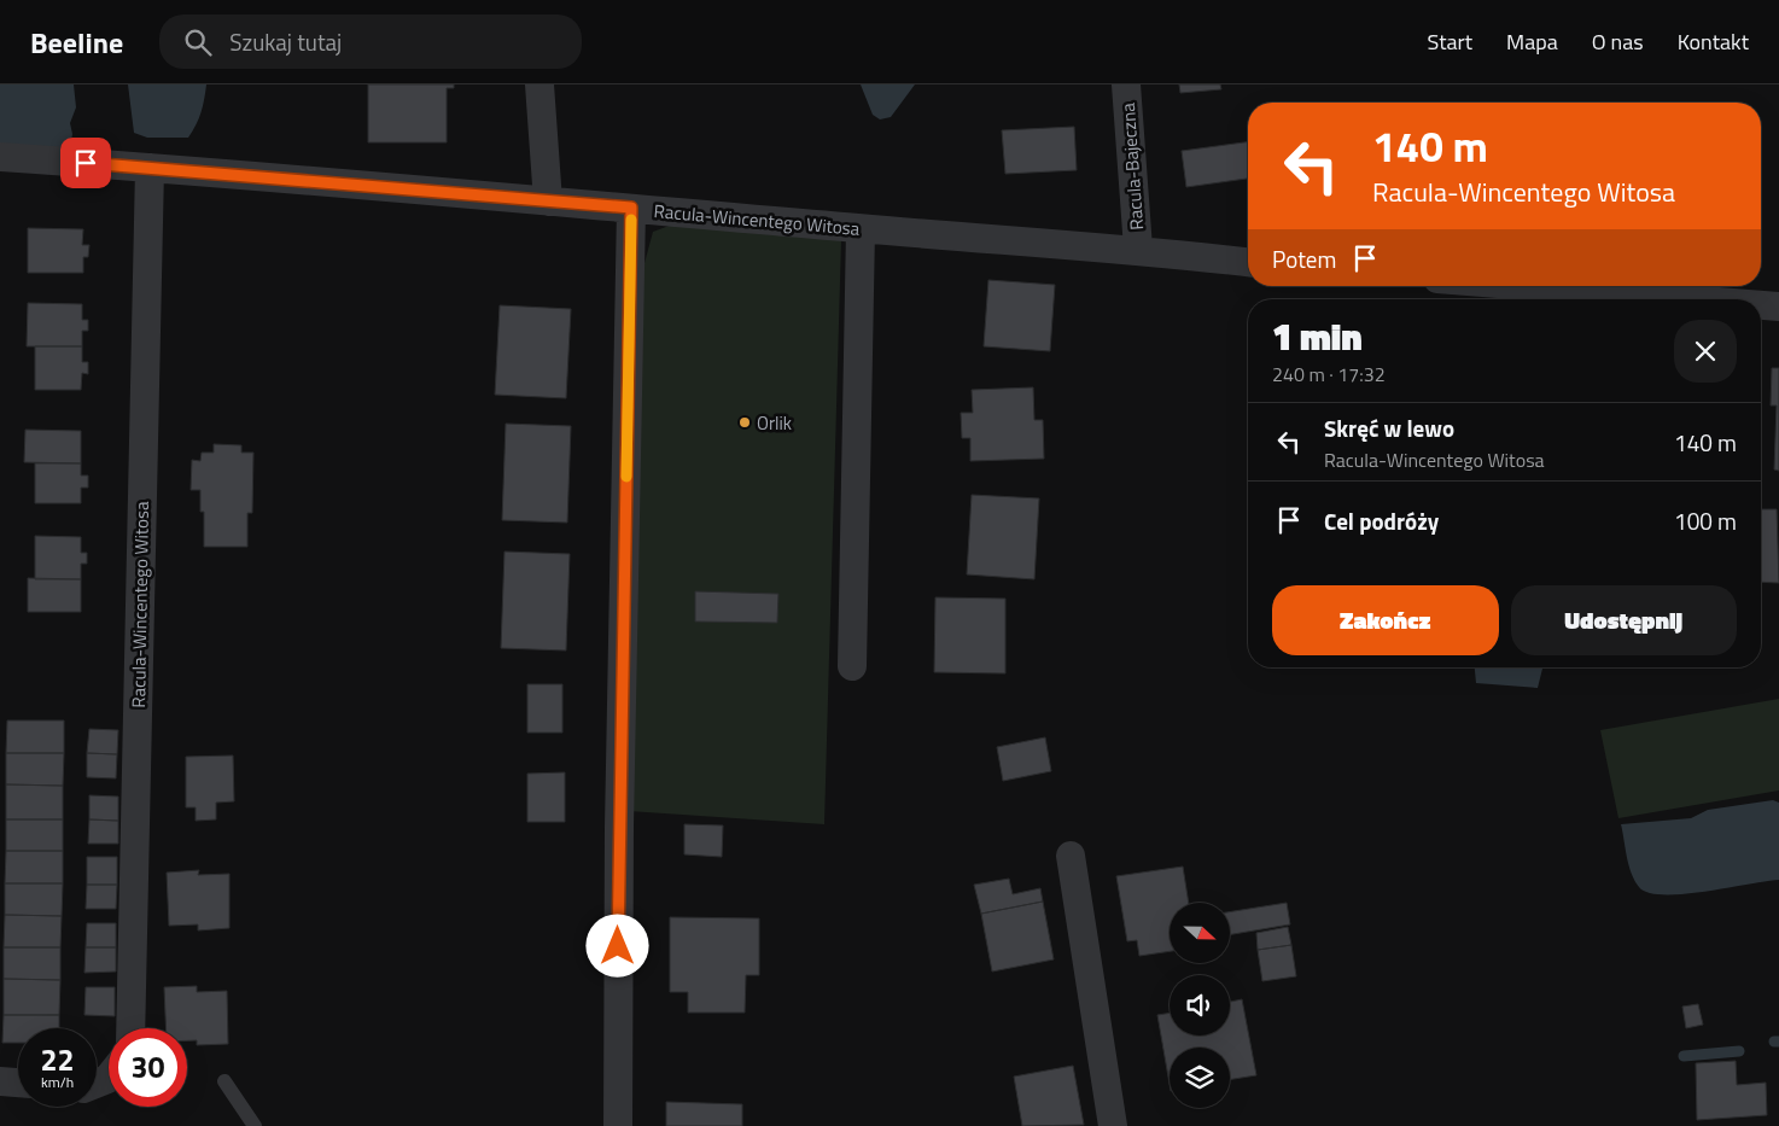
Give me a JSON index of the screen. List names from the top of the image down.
{
  "streets": {
    "street": ["Racula-Bajeczna", "Racula-Wincentego Witosa"]
  },
  "crossings": [
    ["Racula-Bajeczna", "Racula-Wincentego Witosa"]
  ],
  "places": ["Orlik"],
  "north": "right",
  "page": {
    "header": "Beeline",
    "search": "Szukaj tutaj",
    "nav": [
      "Start",
      "Mapa",
      "O nas",
      "Kontakt"
    ],
    "turn": ["140 m", "Racula-Wincentego Witosa"],
    "then": "Potem",
    "heading": ["1 min", "240 m · 17:32"],
    "list": [
      {
        "name": "Skręć w lewo",
        "note": "Racula-Wincentego Witosa",
        "value": "140 m"
      },
      {
        "name": "Cel podróży",
        "value": "100 m"
      }
    ],
    "buttons": ["Zakończ", "Udostępnij"],
    "speed": "22 km/h",
    "limit": "30"
  }
}
